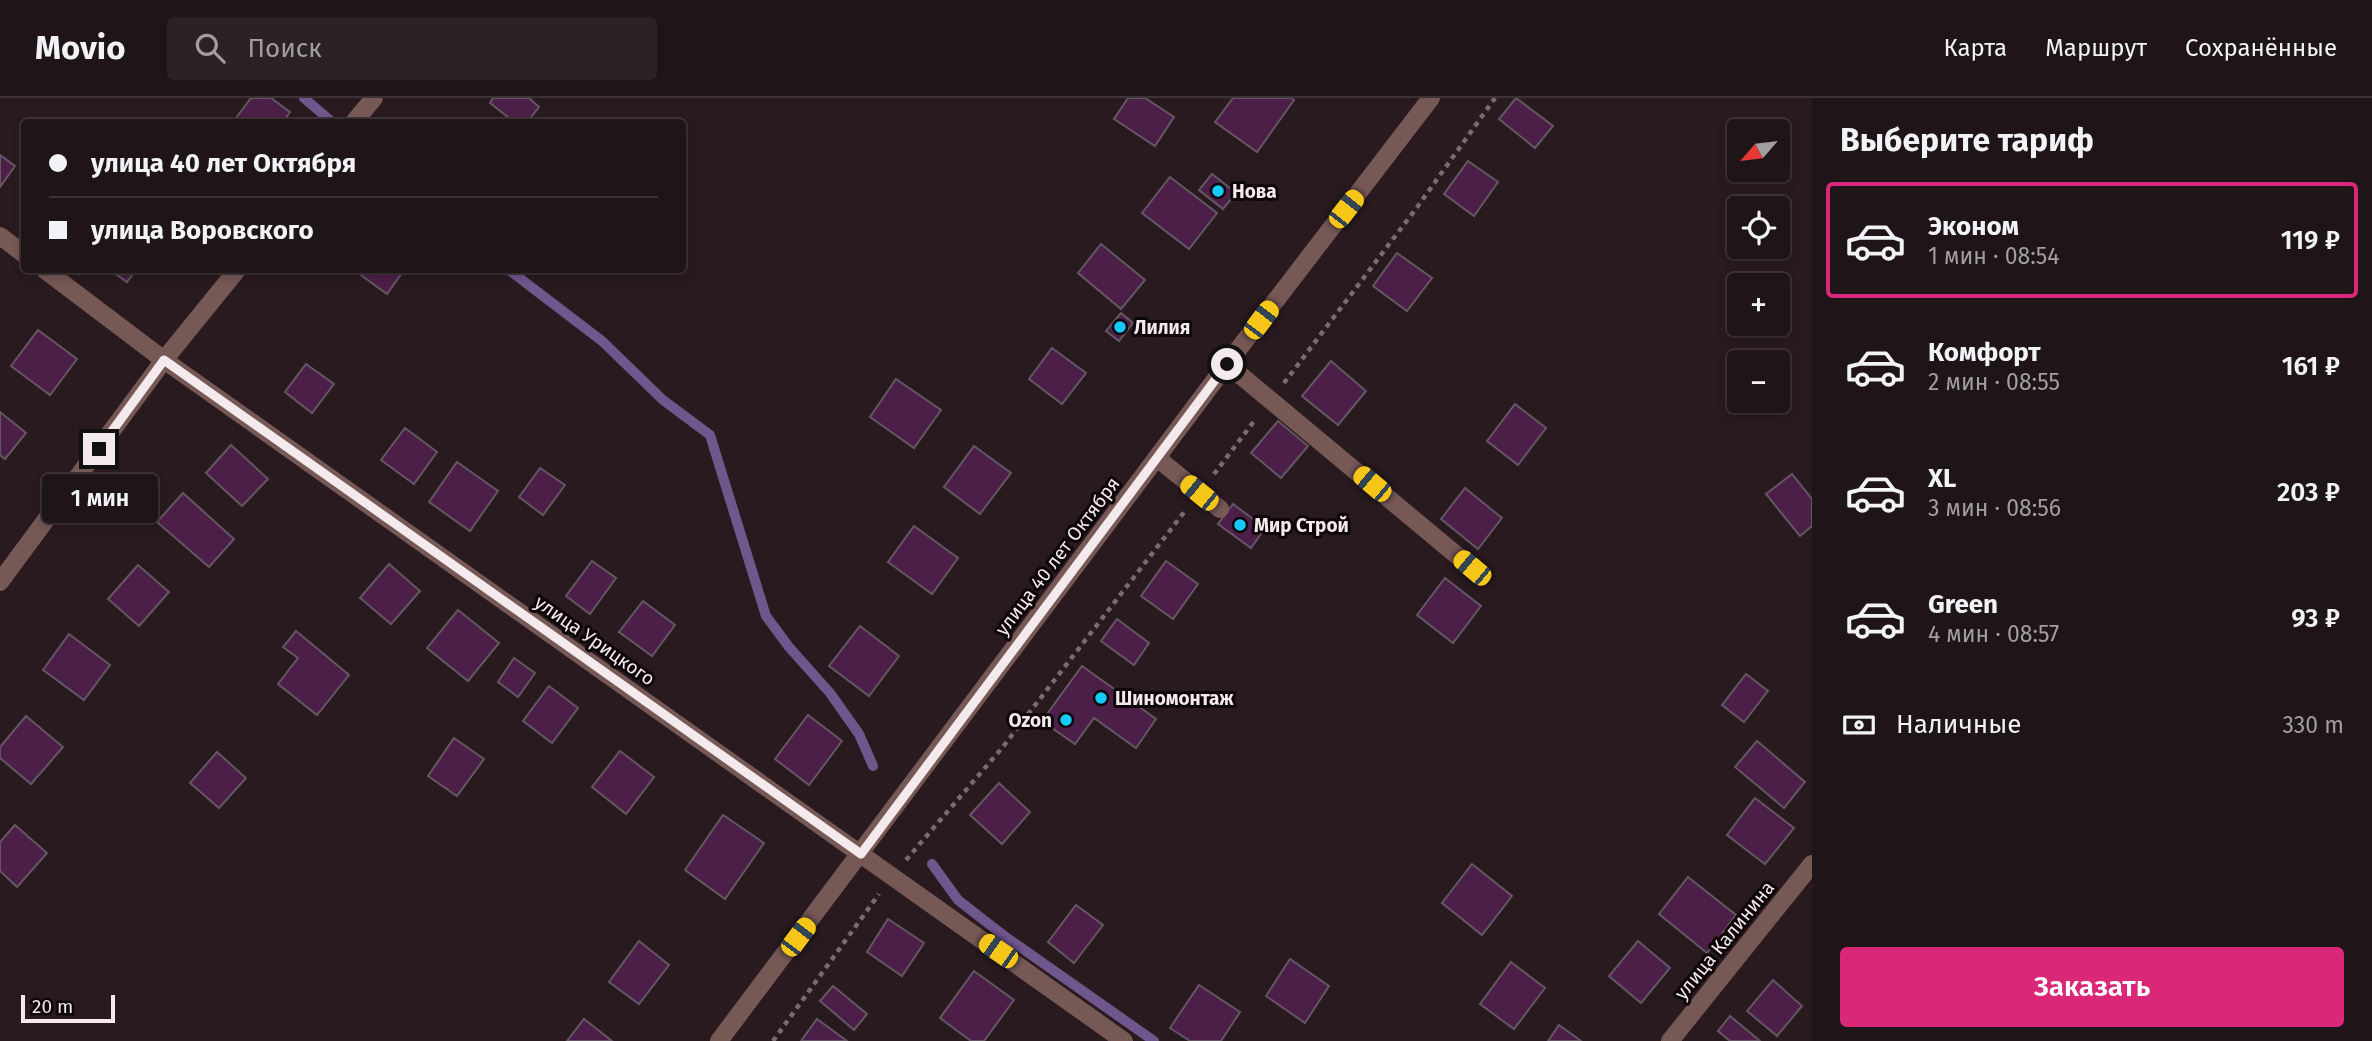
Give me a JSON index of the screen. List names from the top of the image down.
{
  "streets": {
    "street": ["улица 40 лет Октября", "улица Урицкого", "улица Калинина"]
  },
  "crossings": [
    ["улица 40 лет Октября", "улица Урицкого"]
  ],
  "places": [
    "Нова",
    "Лилия",
    "Мир Строй",
    "Шиномонтаж",
    "Ozon"
  ],
  "scale_bar": "20 m",
  "north": "bottom left",
  "page": {
    "header": "Movio",
    "search": "Поиск",
    "nav": ["Карта", "Маршрут", "Сохранённые"],
    "heading": "Выберите тариф",
    "map_buttons": ["+", "−"],
    "banner": ["улица 40 лет Октября", "улица Воровского"],
    "list": [
      {
        "name": "Эконом",
        "note": "1 мин · 08:54",
        "value": "119 ₽"
      },
      {
        "name": "Комфорт",
        "note": "2 мин · 08:55",
        "value": "161 ₽"
      },
      {
        "name": "XL",
        "note": "3 мин · 08:56",
        "value": "203 ₽"
      },
      {
        "name": "Green",
        "note": "4 мин · 08:57",
        "value": "93 ₽"
      }
    ],
    "bubble": "1 мин",
    "pay": ["Наличные", "330 m"],
    "buttons": "Заказать",
    "scale": "20 m"
  }
}
